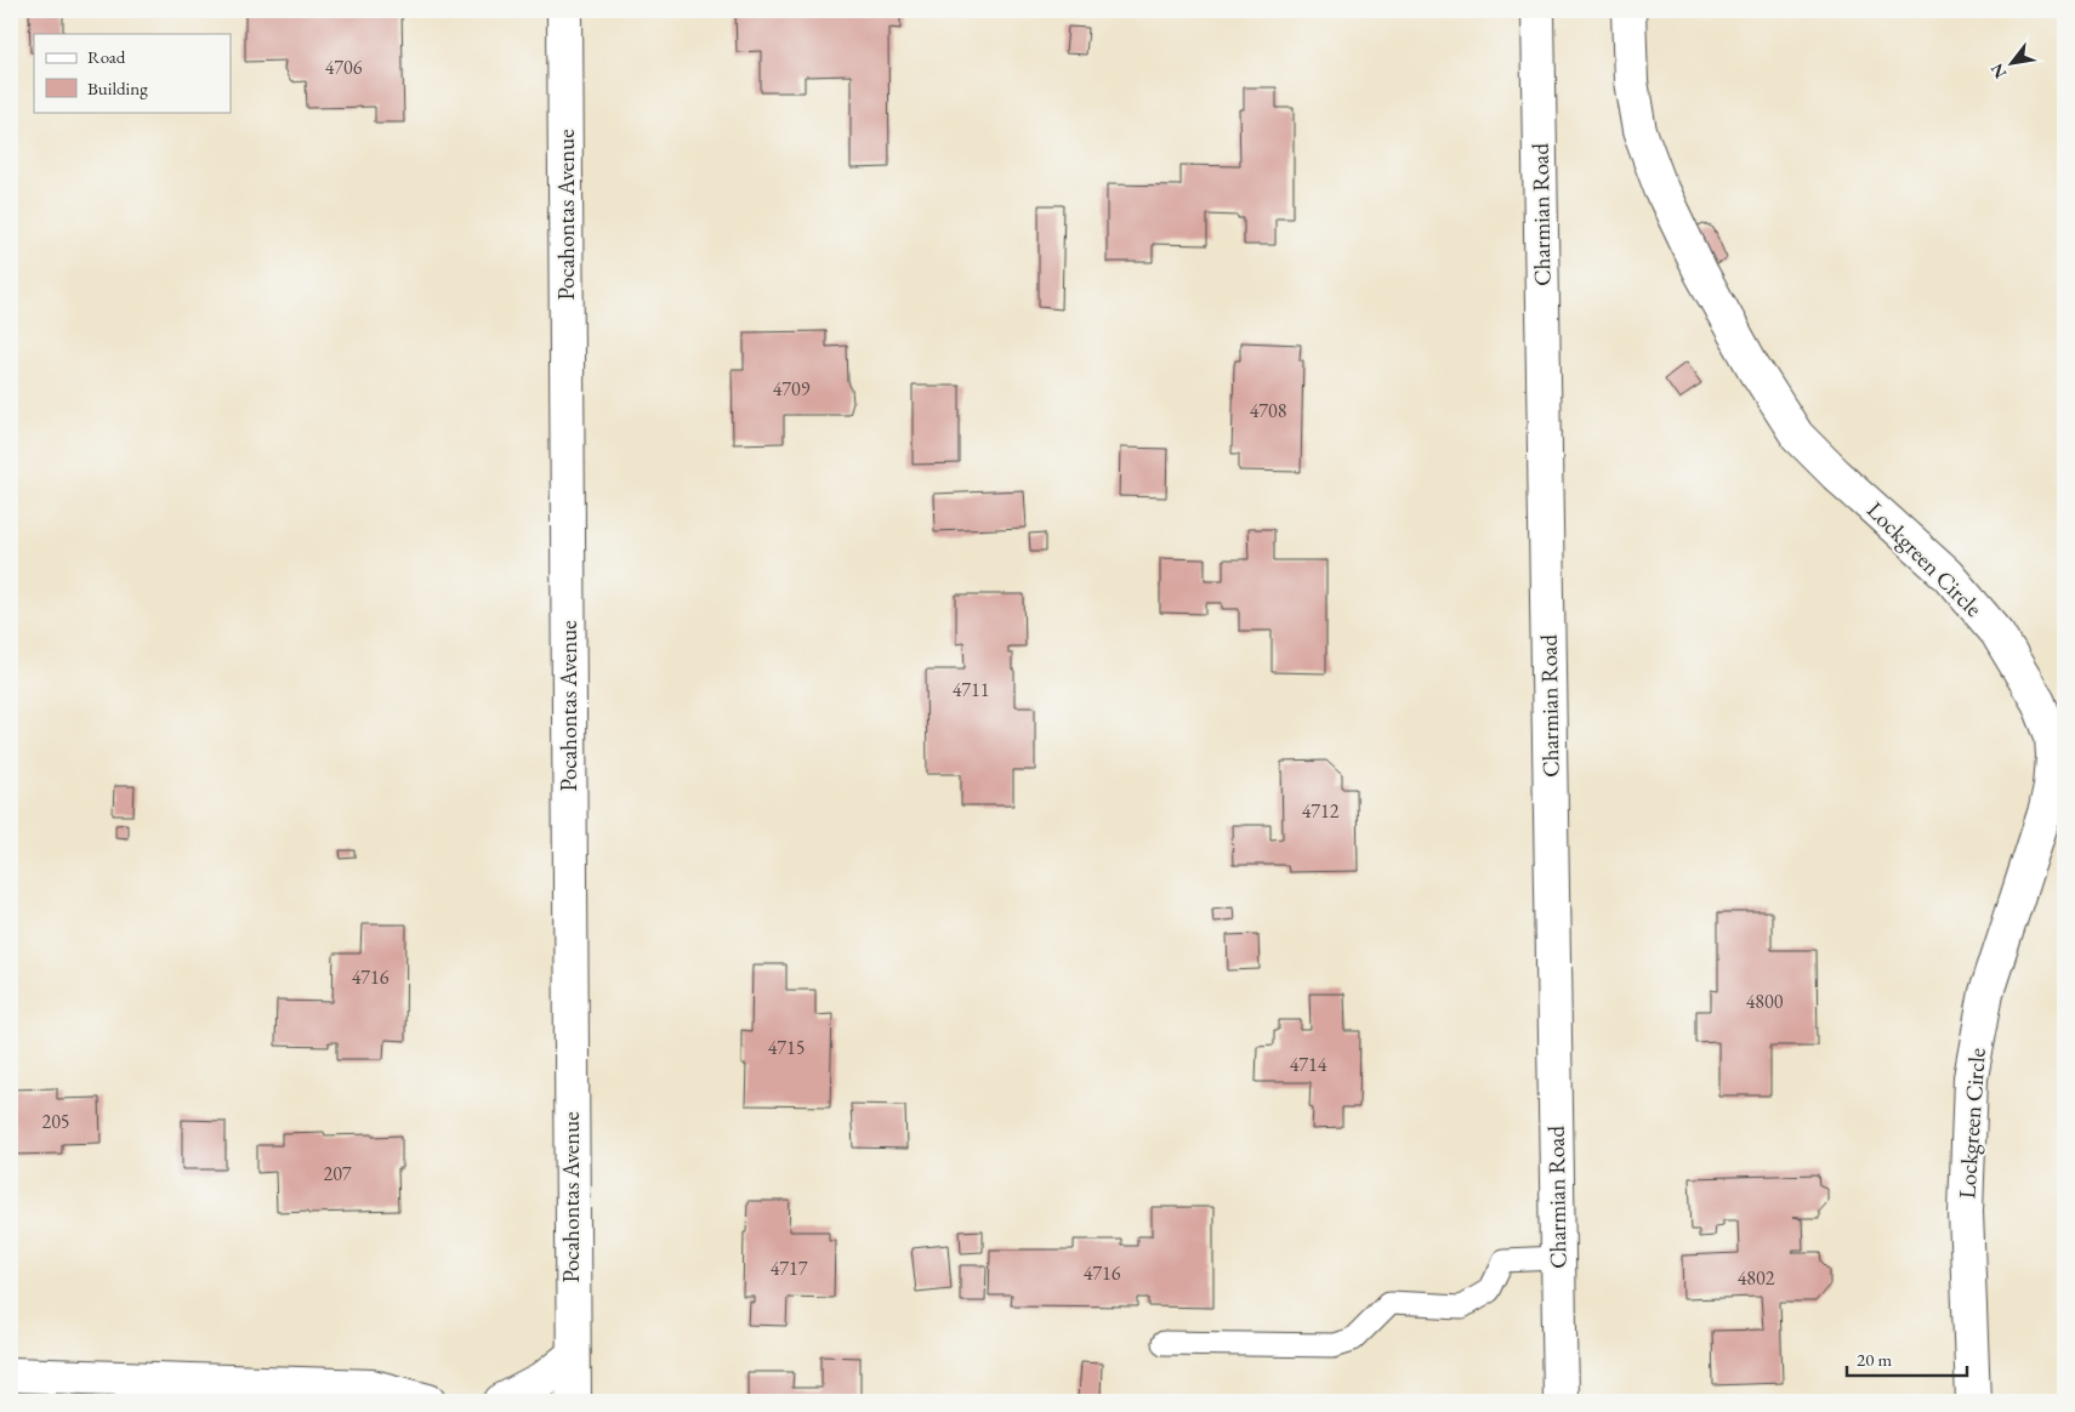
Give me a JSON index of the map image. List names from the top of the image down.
{
  "streets": {
    "street": ["Pocahontas Avenue", "Charmian Road", "Lockgreen Circle"]
  },
  "house_numbers": [
    "4706",
    "4709",
    "4708",
    "4711",
    "4712",
    "4716",
    "4800",
    "4715",
    "4714",
    "205",
    "207",
    "4717",
    "4716",
    "4802"
  ],
  "legend": ["Road", "Building"],
  "scale_bar": "20 m",
  "north": "bottom left"
}
